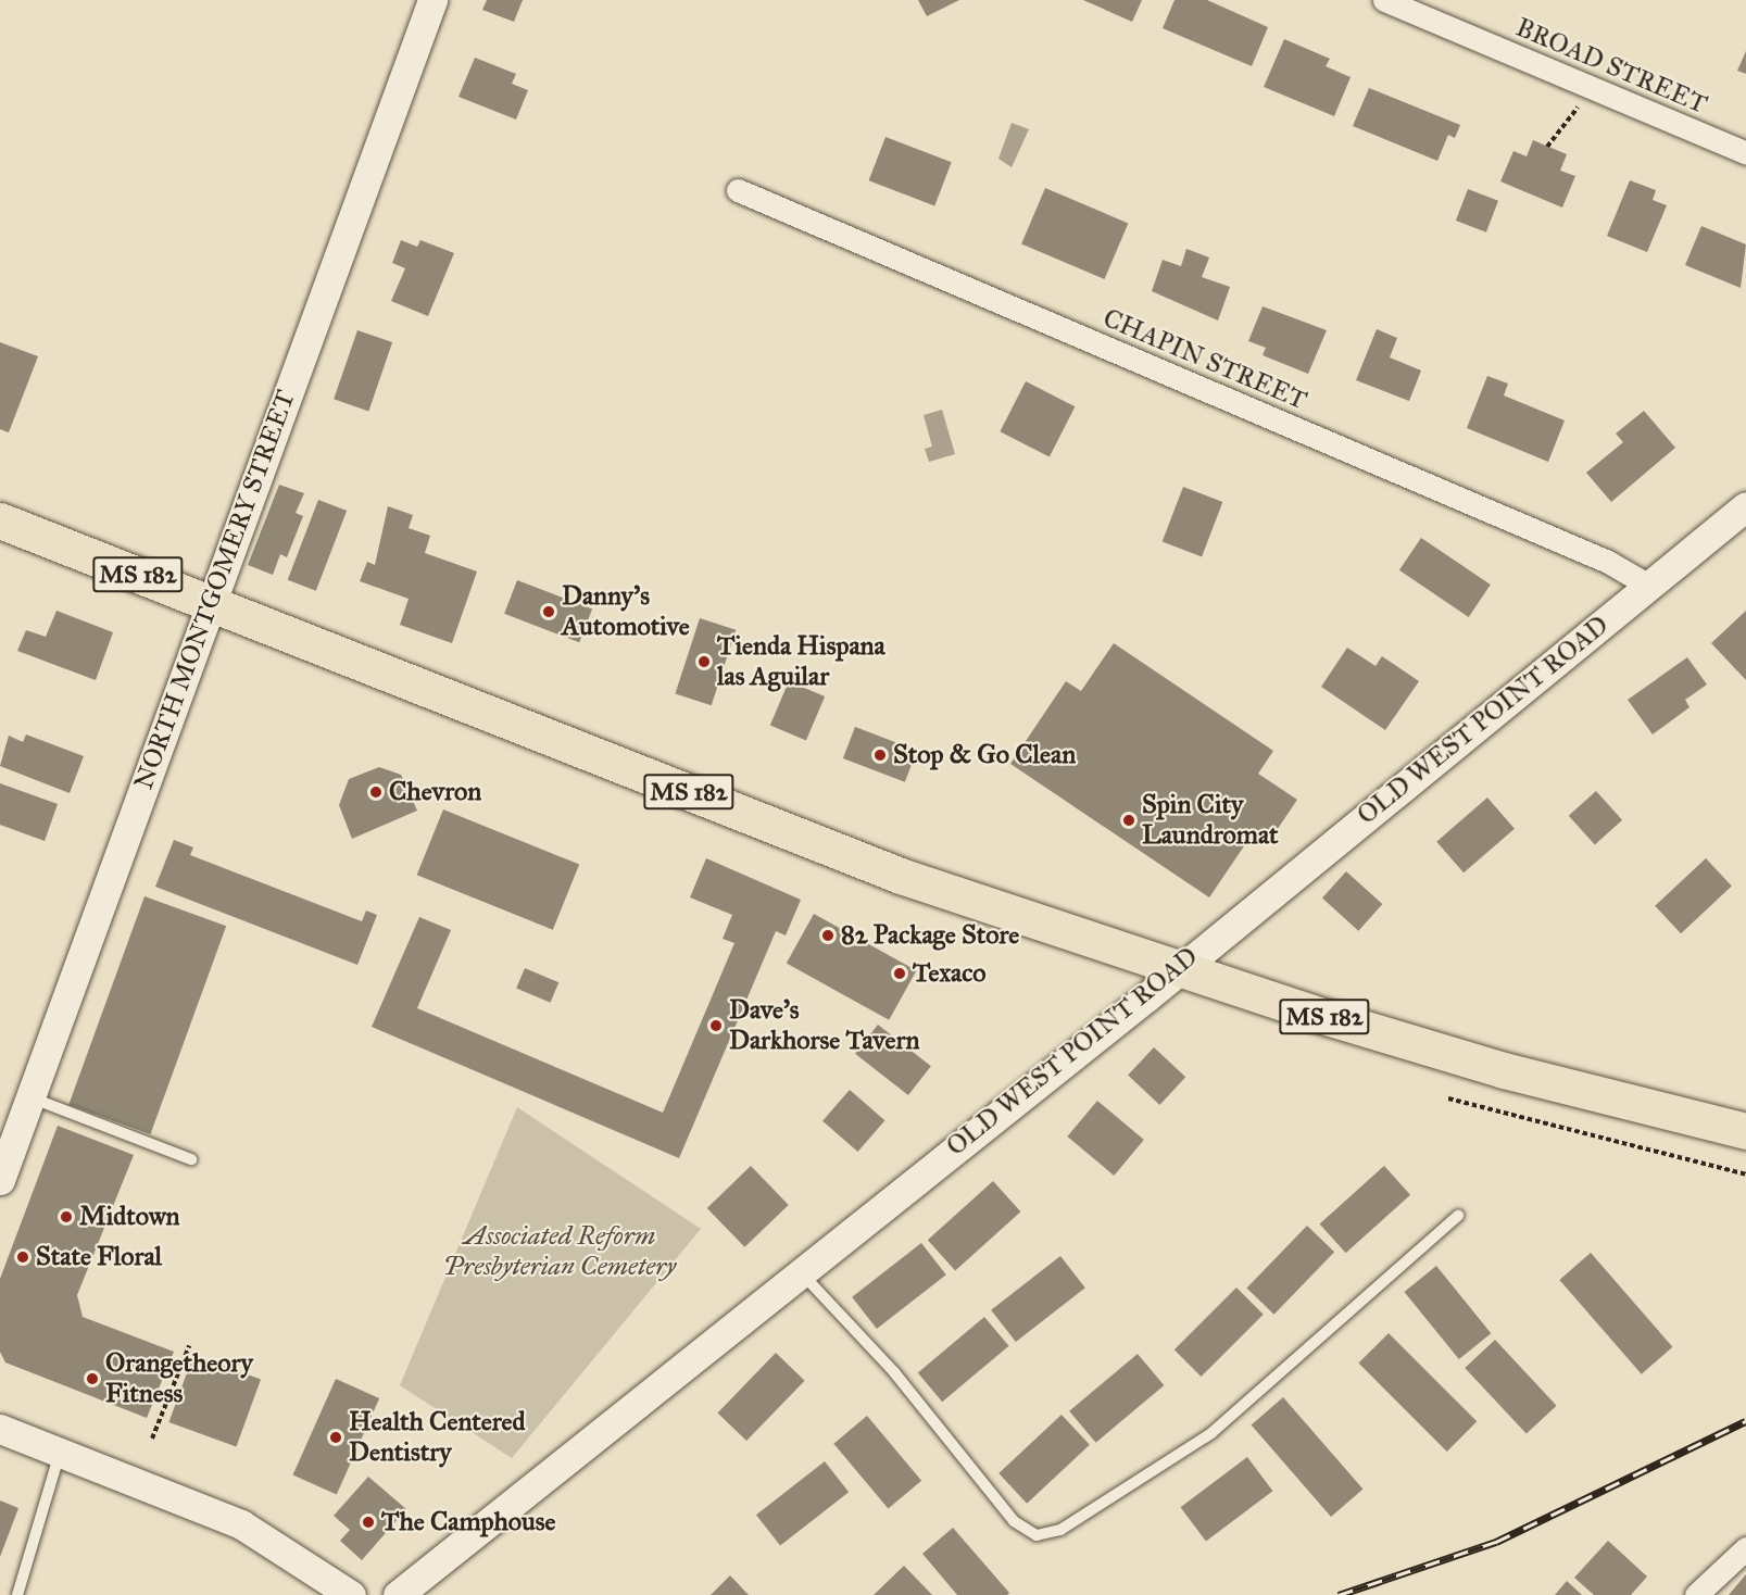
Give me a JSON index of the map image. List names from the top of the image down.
{
  "streets": {
    "main road": ["MS 182"],
    "street": [
      "BROAD STREET",
      "CHAPIN STREET",
      "NORTH MONTGOMERY STREET",
      "OLD WEST POINT ROAD"
    ]
  },
  "crossings": [
    ["CHAPIN STREET", "OLD WEST POINT ROAD"],
    ["MS 182", "NORTH MONTGOMERY STREET"],
    ["MS 182", "OLD WEST POINT ROAD"]
  ],
  "parks": ["Associated Reform Presbyterian Cemetery"],
  "places": [
    "Danny's Automotive",
    "Tienda Hispana las Aguilar",
    "Stop & Go Clean",
    "Chevron",
    "Spin City Laundromat",
    "82 Package Store",
    "Texaco",
    "Dave's Darkhorse Tavern",
    "Midtown",
    "State Floral",
    "Orangetheory Fitness",
    "Health Centered Dentistry",
    "The Camphouse"
  ]
}
